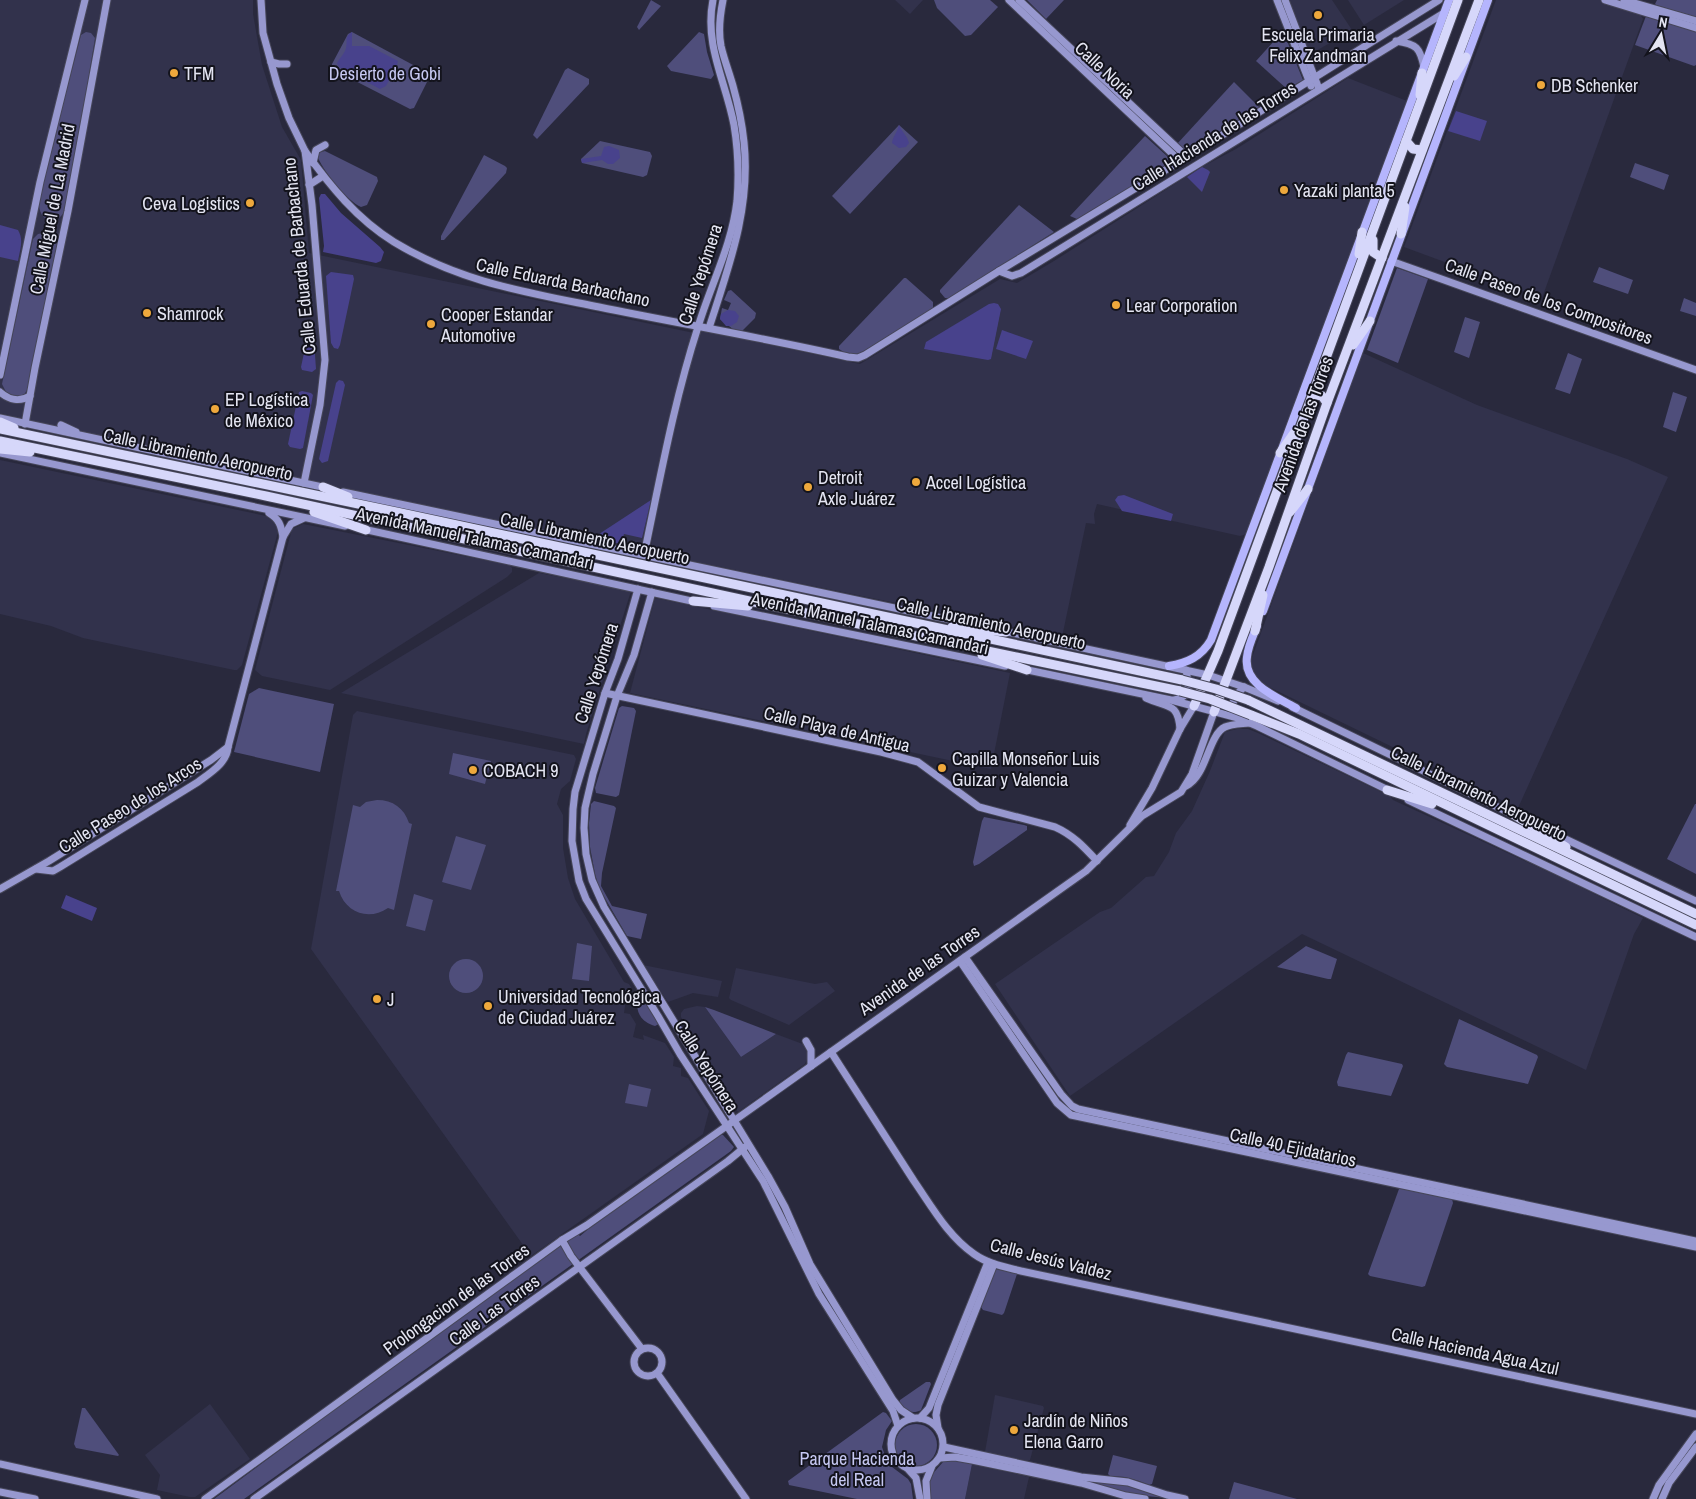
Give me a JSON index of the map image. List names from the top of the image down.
{
  "streets": {
    "highway": ["Avenida de las Torres", "Calle Libramiento Aeropuerto"],
    "main road": [
      "Calle Noria",
      "Calle Hacienda de las Torres",
      "Calle Miguel de La Madrid",
      "Calle Eduarda de Barbachano",
      "Calle Yepómera",
      "Calle Eduarda Barbachano",
      "Calle Paseo de los Compositores",
      "Avenida Manuel Talamas Camandari",
      "Calle Playa de Antigua",
      "Calle Paseo de los Arcos",
      "Calle 40 Ejidatarios",
      "Calle Jesús Valdez",
      "Prolongacion de las Torres",
      "Calle Las Torres",
      "Calle Hacienda Agua Azul"
    ]
  },
  "crossings": [
    ["Calle Noria", "Calle Hacienda de las Torres"],
    ["Calle Hacienda de las Torres", "Calle Eduarda Barbachano"],
    ["Calle Hacienda de las Torres", "Avenida de las Torres"],
    ["Calle Miguel de La Madrid", "Avenida Manuel Talamas Camandari"],
    ["Calle Eduarda de Barbachano", "Calle Eduarda Barbachano"],
    ["Calle Eduarda de Barbachano", "Avenida Manuel Talamas Camandari"],
    ["Calle Yepómera", "Calle Eduarda Barbachano"],
    ["Calle Yepómera", "Avenida de las Torres"],
    ["Calle Yepómera", "Avenida Manuel Talamas Camandari"],
    ["Calle Yepómera", "Calle Playa de Antigua"],
    ["Calle Yepómera", "Prolongacion de las Torres"],
    ["Calle Yepómera", "Calle Las Torres"],
    ["Calle Paseo de los Compositores", "Avenida de las Torres"],
    ["Avenida de las Torres", "Avenida Manuel Talamas Camandari"],
    ["Avenida de las Torres", "Calle Playa de Antigua"],
    ["Avenida de las Torres", "Calle 40 Ejidatarios"],
    ["Avenida de las Torres", "Calle Jesús Valdez"],
    ["Avenida de las Torres", "Prolongacion de las Torres"],
    ["Calle Libramiento Aeropuerto", "Avenida Manuel Talamas Camandari"],
    ["Calle Jesús Valdez", "Calle Hacienda Agua Azul"]
  ],
  "parks": ["Desierto de Gobi", "Parque Hacienda del Real"],
  "places": [
    "Escuela Primaria Felix Zandman",
    "TFM",
    "DB Schenker",
    "Yazaki planta 5",
    "Ceva Logistics",
    "Lear Corporation",
    "Shamrock",
    "Cooper Estandar Automotive",
    "EP Logística de México",
    "Accel Logística",
    "Detroit Axle Juárez",
    "Capilla Monseñor Luis Guizar y Valencia",
    "COBACH 9",
    "J",
    "Universidad Tecnológica de Ciudad Juárez",
    "Jardín de Niños Elena Garro"
  ],
  "north": "top"
}
